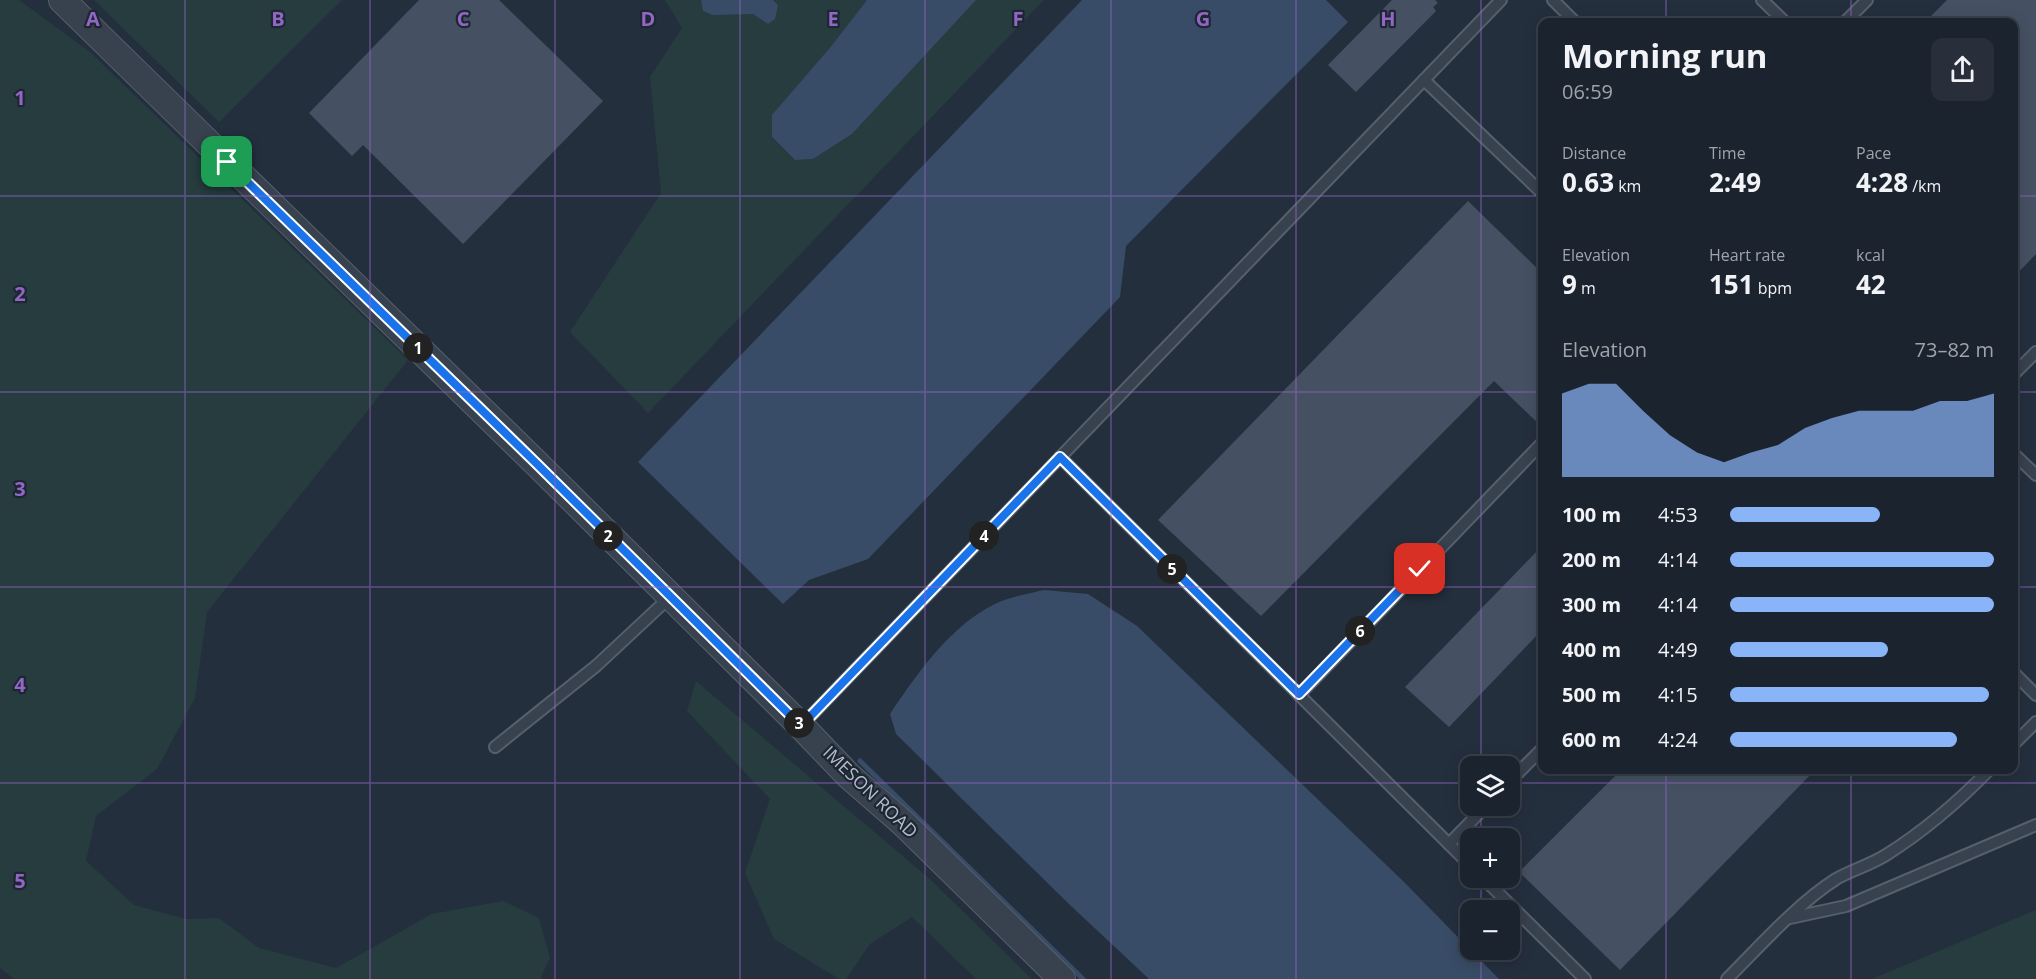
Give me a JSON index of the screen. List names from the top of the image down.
{
  "streets": {
    "street": ["IMESON ROAD"]
  },
  "page": {
    "heading": ["Morning run", "06:59"],
    "stats": [
      ["Distance", "0.63 km"],
      ["Time", "2:49"],
      ["Pace", "4:28 /km"],
      ["Elevation", "9 m"],
      ["Heart rate", "151 bpm"],
      ["kcal", "42"]
    ],
    "chart": ["Elevation", "73–82 m"],
    "pins": [
      "1",
      "2",
      "4",
      "5",
      "6",
      "3"
    ],
    "list": [
      {
        "name": "100 m",
        "note": "4:53"
      },
      {
        "name": "200 m",
        "note": "4:14"
      },
      {
        "name": "300 m",
        "note": "4:14"
      },
      {
        "name": "400 m",
        "note": "4:49"
      },
      {
        "name": "500 m",
        "note": "4:15"
      },
      {
        "name": "600 m",
        "note": "4:24"
      }
    ],
    "map_buttons": ["+", "−"]
  },
  "grid": {
    "columns": [
      "A",
      "B",
      "C",
      "D",
      "E",
      "F",
      "G",
      "H"
    ],
    "rows": [
      "1",
      "2",
      "3",
      "4",
      "5"
    ]
  }
}
